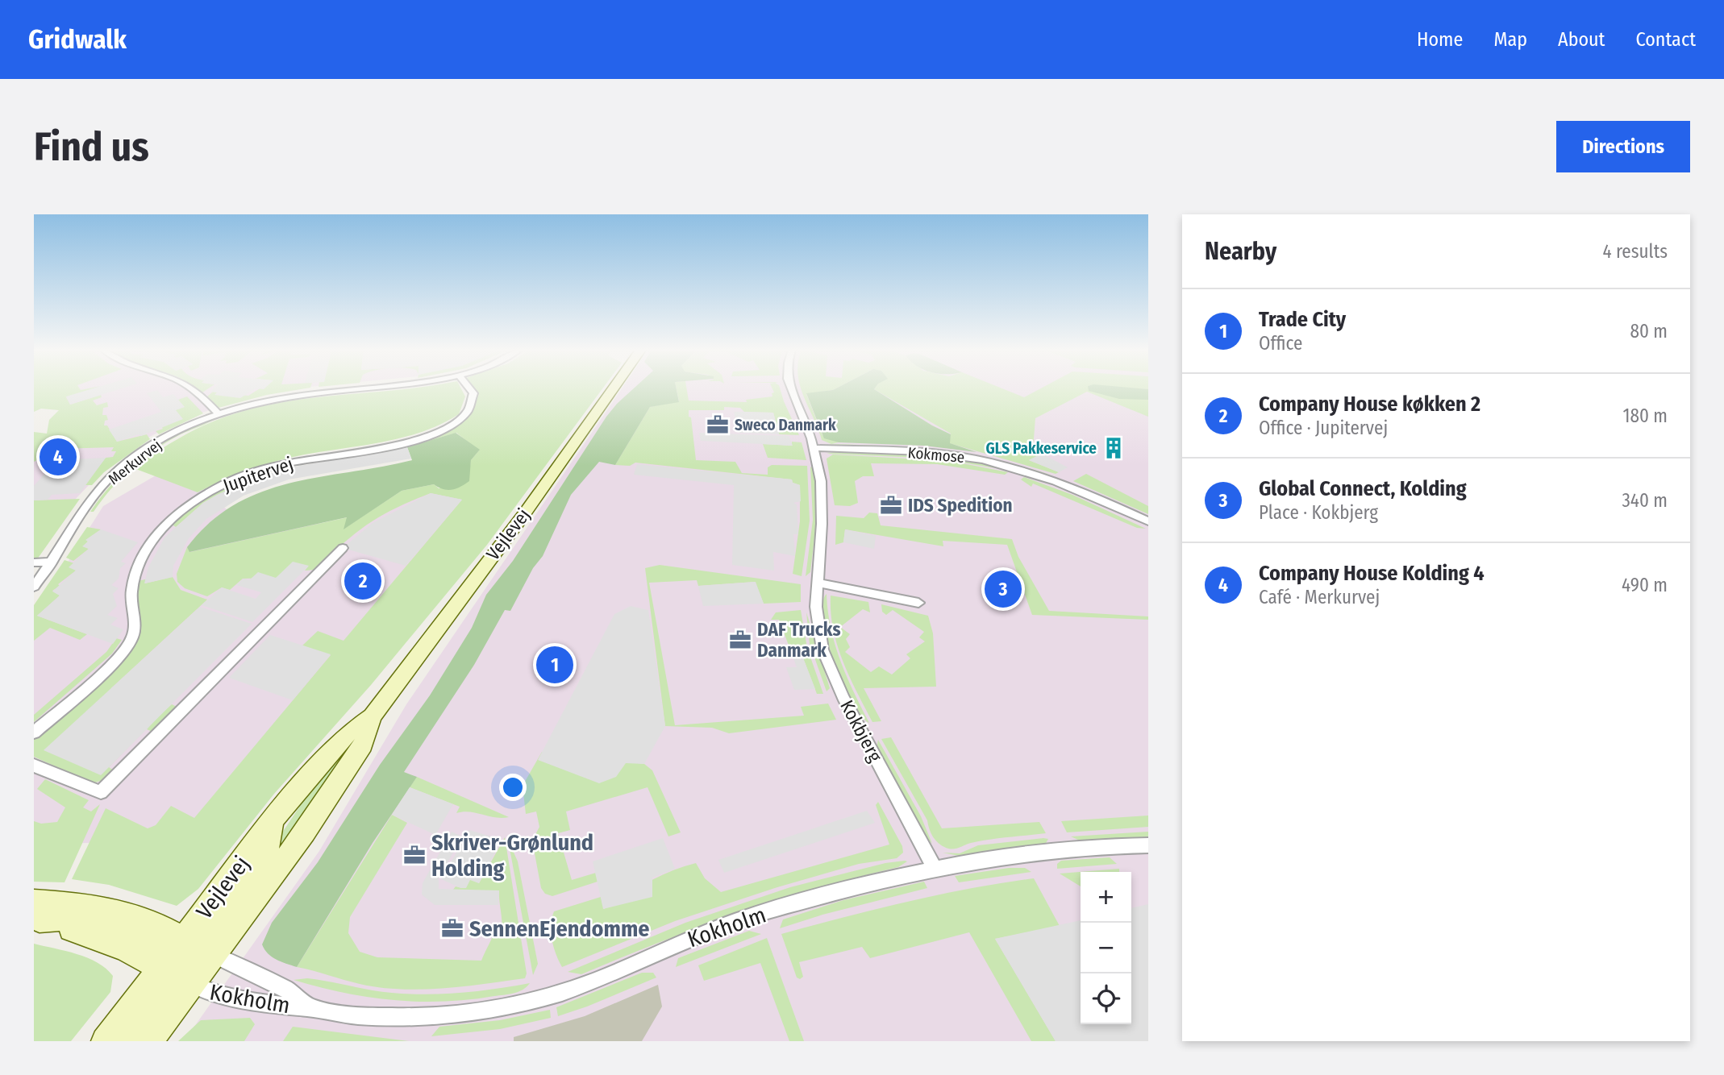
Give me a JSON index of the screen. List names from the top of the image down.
{
  "streets": {
    "street": [
      "Kokmose",
      "Merkurvej",
      "Jupitervej",
      "Vejlevej",
      "Kokbjerg",
      "Kokholm"
    ]
  },
  "crossings": [
    ["Kokmose", "Kokbjerg"],
    ["Vejlevej", "Kokholm"],
    ["Kokbjerg", "Kokholm"]
  ],
  "places": {
    "office": [
      "Sweco Danmark",
      "IDS Spedition",
      "DAF Trucks Danmark",
      "Skriver-Grønlund Holding",
      "SennenEjendomme"
    ],
    "building": ["GLS Pakkeservice"]
  },
  "page": {
    "header": "Gridwalk",
    "nav": [
      "Home",
      "Map",
      "About",
      "Contact"
    ],
    "buttons": "Directions",
    "title": "Find us",
    "heading": ["Nearby", "4 results"],
    "list": [
      {
        "mark": "1",
        "name": "Trade City",
        "note": "Office",
        "value": "80 m"
      },
      {
        "mark": "2",
        "name": "Company House køkken 2",
        "note": "Office · Jupitervej",
        "value": "180 m"
      },
      {
        "mark": "3",
        "name": "Global Connect, Kolding",
        "note": "Place · Kokbjerg",
        "value": "340 m"
      },
      {
        "mark": "4",
        "name": "Company House Kolding 4",
        "note": "Café · Merkurvej",
        "value": "490 m"
      }
    ],
    "pins": [
      "4",
      "2",
      "3",
      "1"
    ],
    "map_buttons": ["+", "−"]
  }
}
